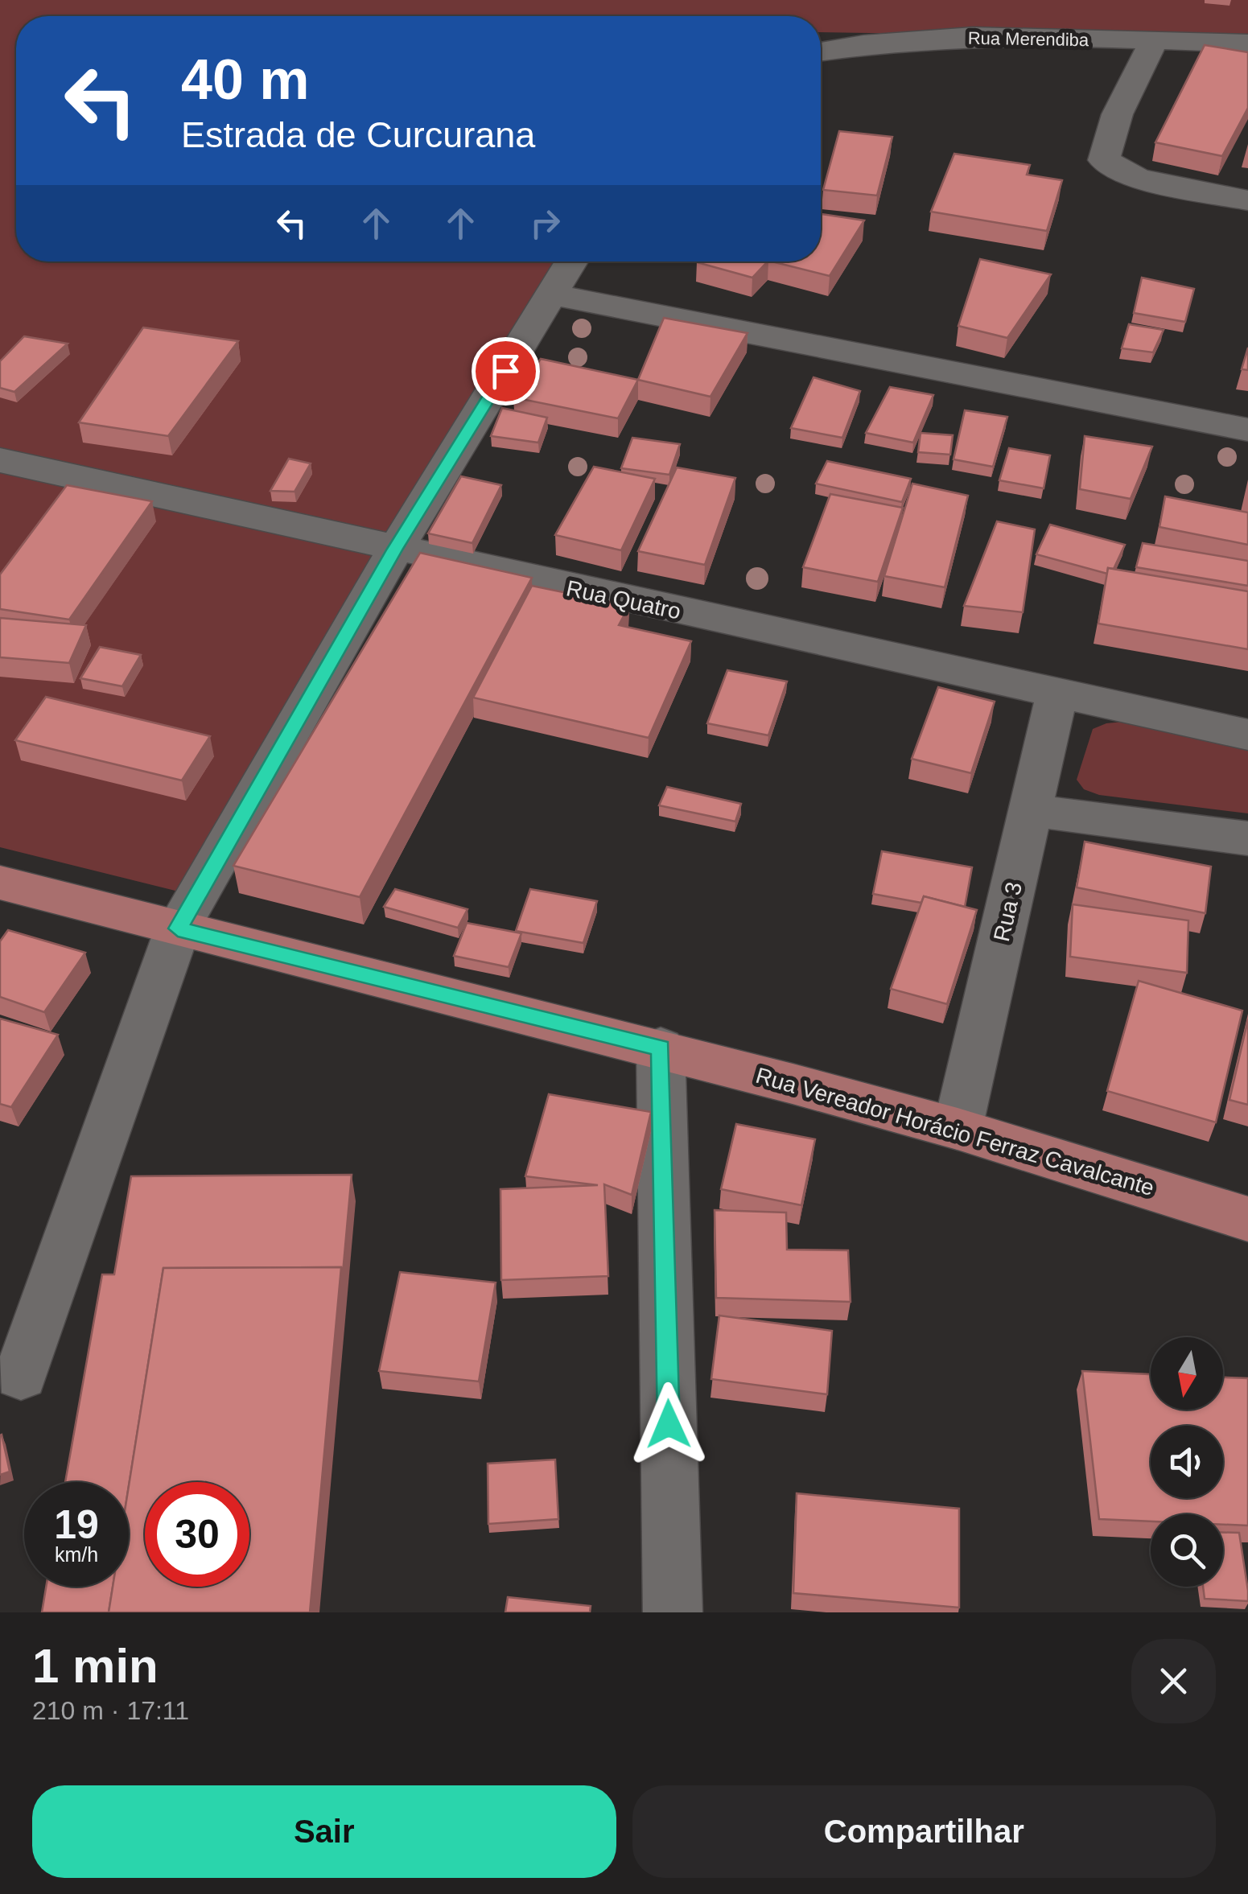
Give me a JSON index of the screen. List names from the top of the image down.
{
  "streets": {
    "main road": ["Rua Vereador Horácio Ferraz Cavalcante"],
    "street": ["Rua Merendiba", "Rua Quatro", "Rua 3"]
  },
  "crossings": [
    ["Rua Quatro", "Rua 3"],
    ["Rua 3", "Rua Vereador Horácio Ferraz Cavalcante"]
  ],
  "north": "bottom",
  "page": {
    "turn": ["40 m", "Estrada de Curcurana"],
    "speed": "19 km/h",
    "limit": "30",
    "heading": ["1 min", "210 m · 17:11"],
    "buttons": ["Sair", "Compartilhar"]
  }
}
